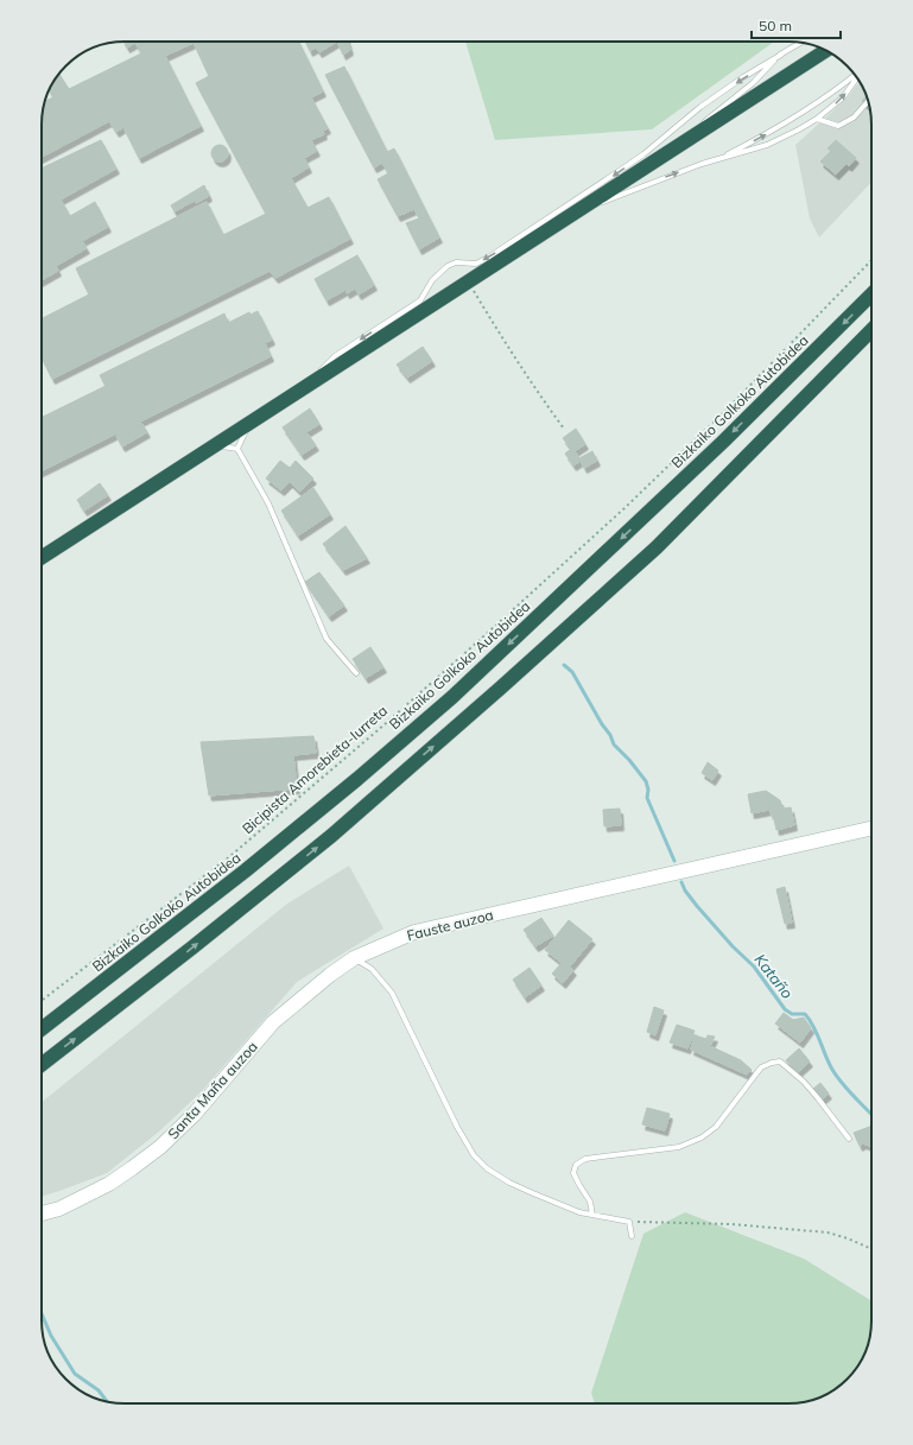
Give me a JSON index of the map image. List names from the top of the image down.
{
  "streets": {
    "highway": ["Bizkaiko Golkoko Autobidea"],
    "street": ["Fauste auzoa", "Santa Maña auzoa"],
    "path": ["Bicipista Amorebieta-Iurreta"]
  },
  "crossings": [
    ["Fauste auzoa", "Santa Maña auzoa"]
  ],
  "water": ["Kataño"],
  "scale_bar": "50 m"
}
